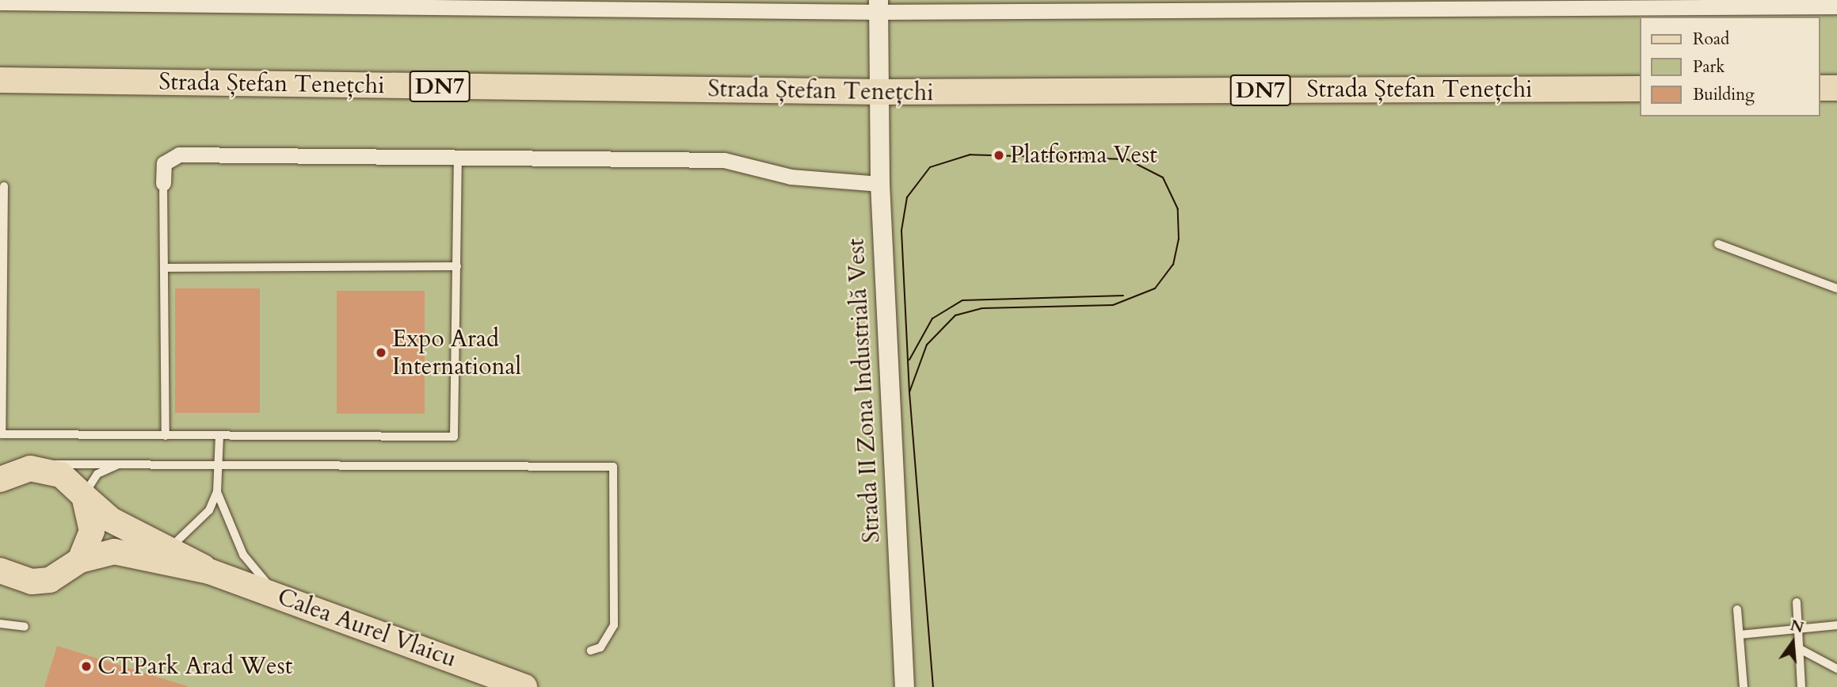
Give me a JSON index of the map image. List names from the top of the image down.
{
  "streets": {
    "main road": ["Strada Ștefan Tenețchi", "DN7", "Calea Aurel Vlaicu"],
    "street": ["Strada II Zona Industrială Vest"]
  },
  "crossings": [
    ["Strada Ștefan Tenețchi", "Strada II Zona Industrială Vest"]
  ],
  "places": ["Platforma Vest", "Expo Arad International", "CTPark Arad West"],
  "legend": ["Road", "Park", "Building"],
  "north": "top"
}
